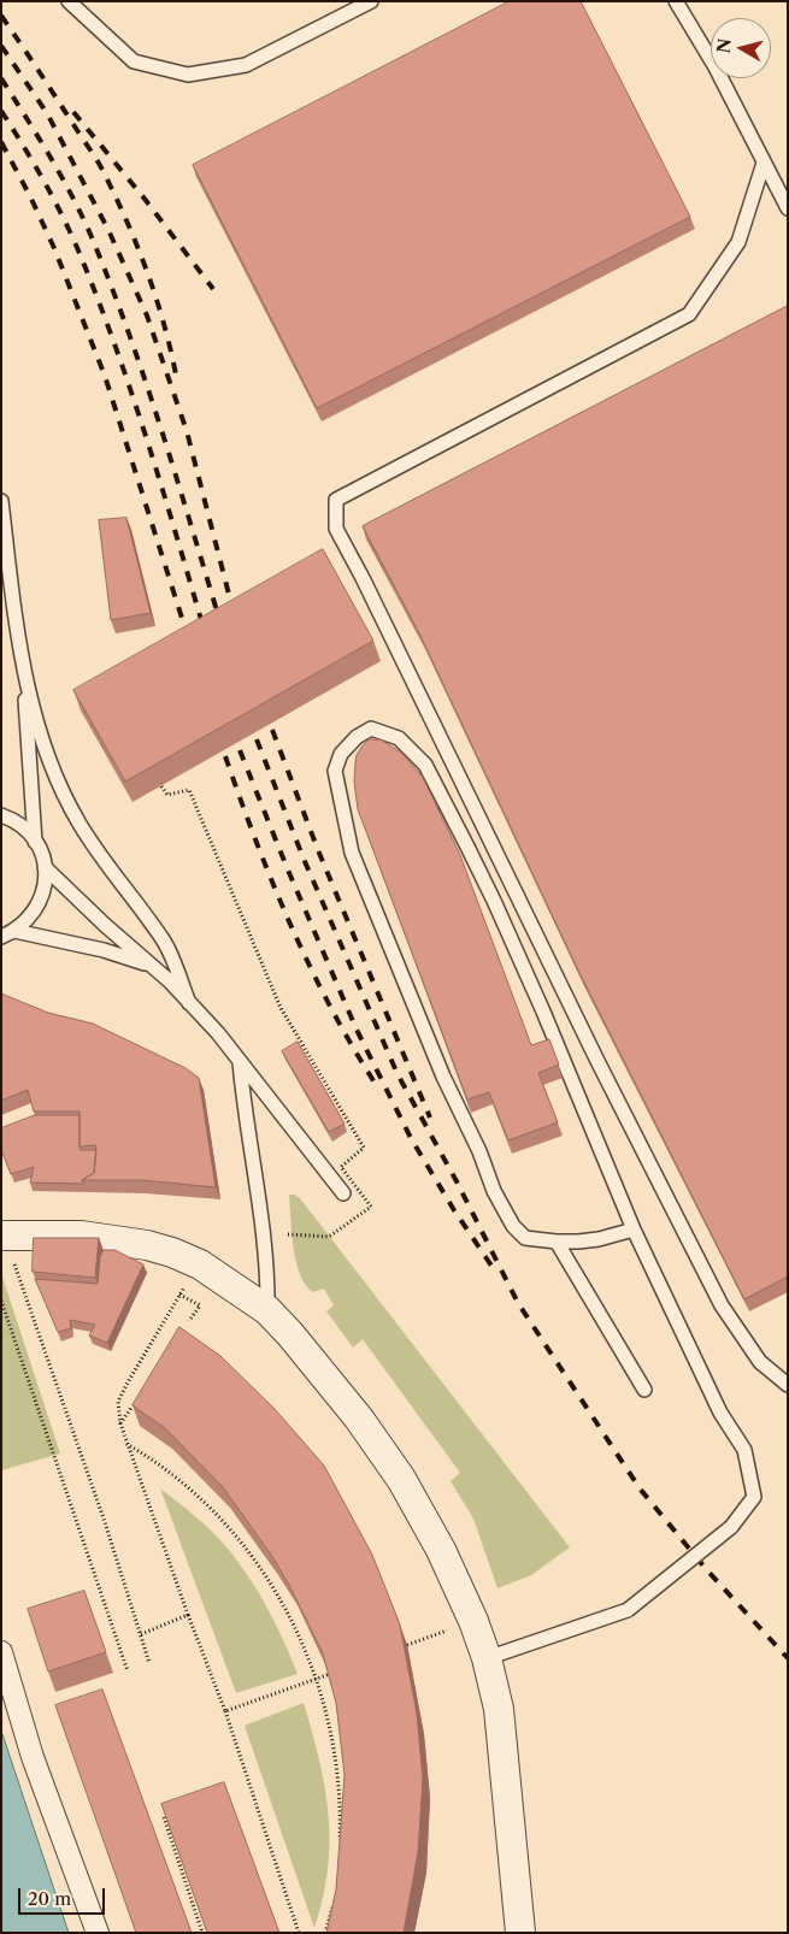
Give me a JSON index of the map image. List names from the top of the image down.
{
  "scale_bar": "20 m",
  "north": "left"
}
